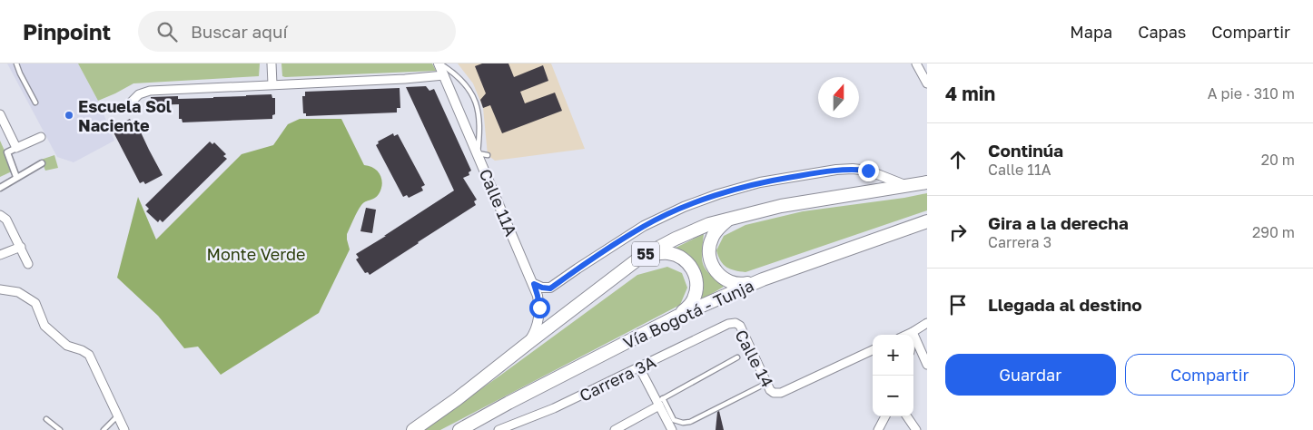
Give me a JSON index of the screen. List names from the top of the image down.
{
  "streets": {
    "highway": ["55", "Vía Bogotá - Tunja"],
    "street": ["Calle 11A", "Calle 14", "Carrera 3A"]
  },
  "crossings": [
    ["Calle 11A", "55"],
    ["Calle 14", "Carrera 3A"]
  ],
  "parks": ["Monte Verde"],
  "places": ["Escuela Sol Naciente"],
  "north": "top",
  "page": {
    "header": "Pinpoint",
    "search": "Buscar aquí",
    "nav": ["Mapa", "Capas", "Compartir"],
    "heading": ["4 min", "A pie · 310 m"],
    "list": [
      ["Continúa", "Calle 11A", "20 m"],
      ["Gira a la derecha", "Carrera 3", "290 m"],
      "Llegada al destino"
    ],
    "map_buttons": ["+", "−"],
    "buttons": ["Guardar", "Compartir"]
  }
}
